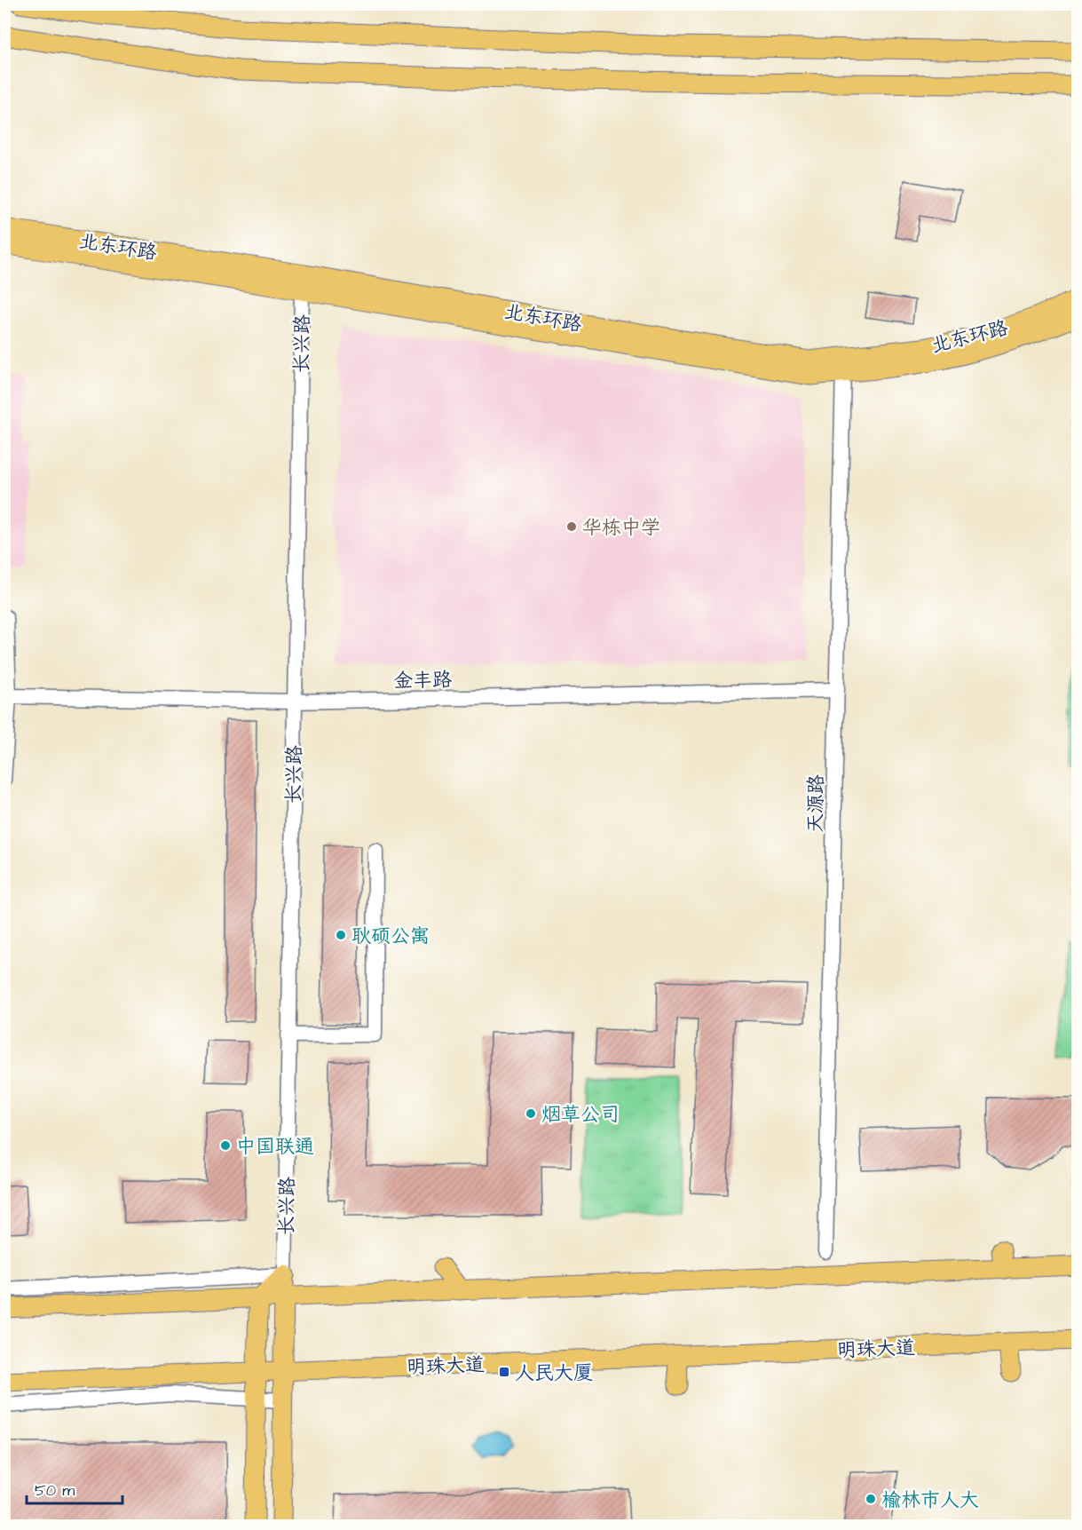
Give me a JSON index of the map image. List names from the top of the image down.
{
  "streets": {
    "main road": ["北东环路", "长兴路", "明珠大道"],
    "street": ["金丰路", "天源路"]
  },
  "crossings": [
    ["北东环路", "长兴路"],
    ["北东环路", "天源路"],
    ["长兴路", "金丰路"],
    ["长兴路", "明珠大道"],
    ["金丰路", "天源路"]
  ],
  "places": {
    "other": [
      "华栋中学",
      "耿硕公寓",
      "烟草公司",
      "中国联通",
      "榆林市人大"
    ],
    "transit": ["人民大厦"]
  },
  "scale_bar": "50 m"
}
